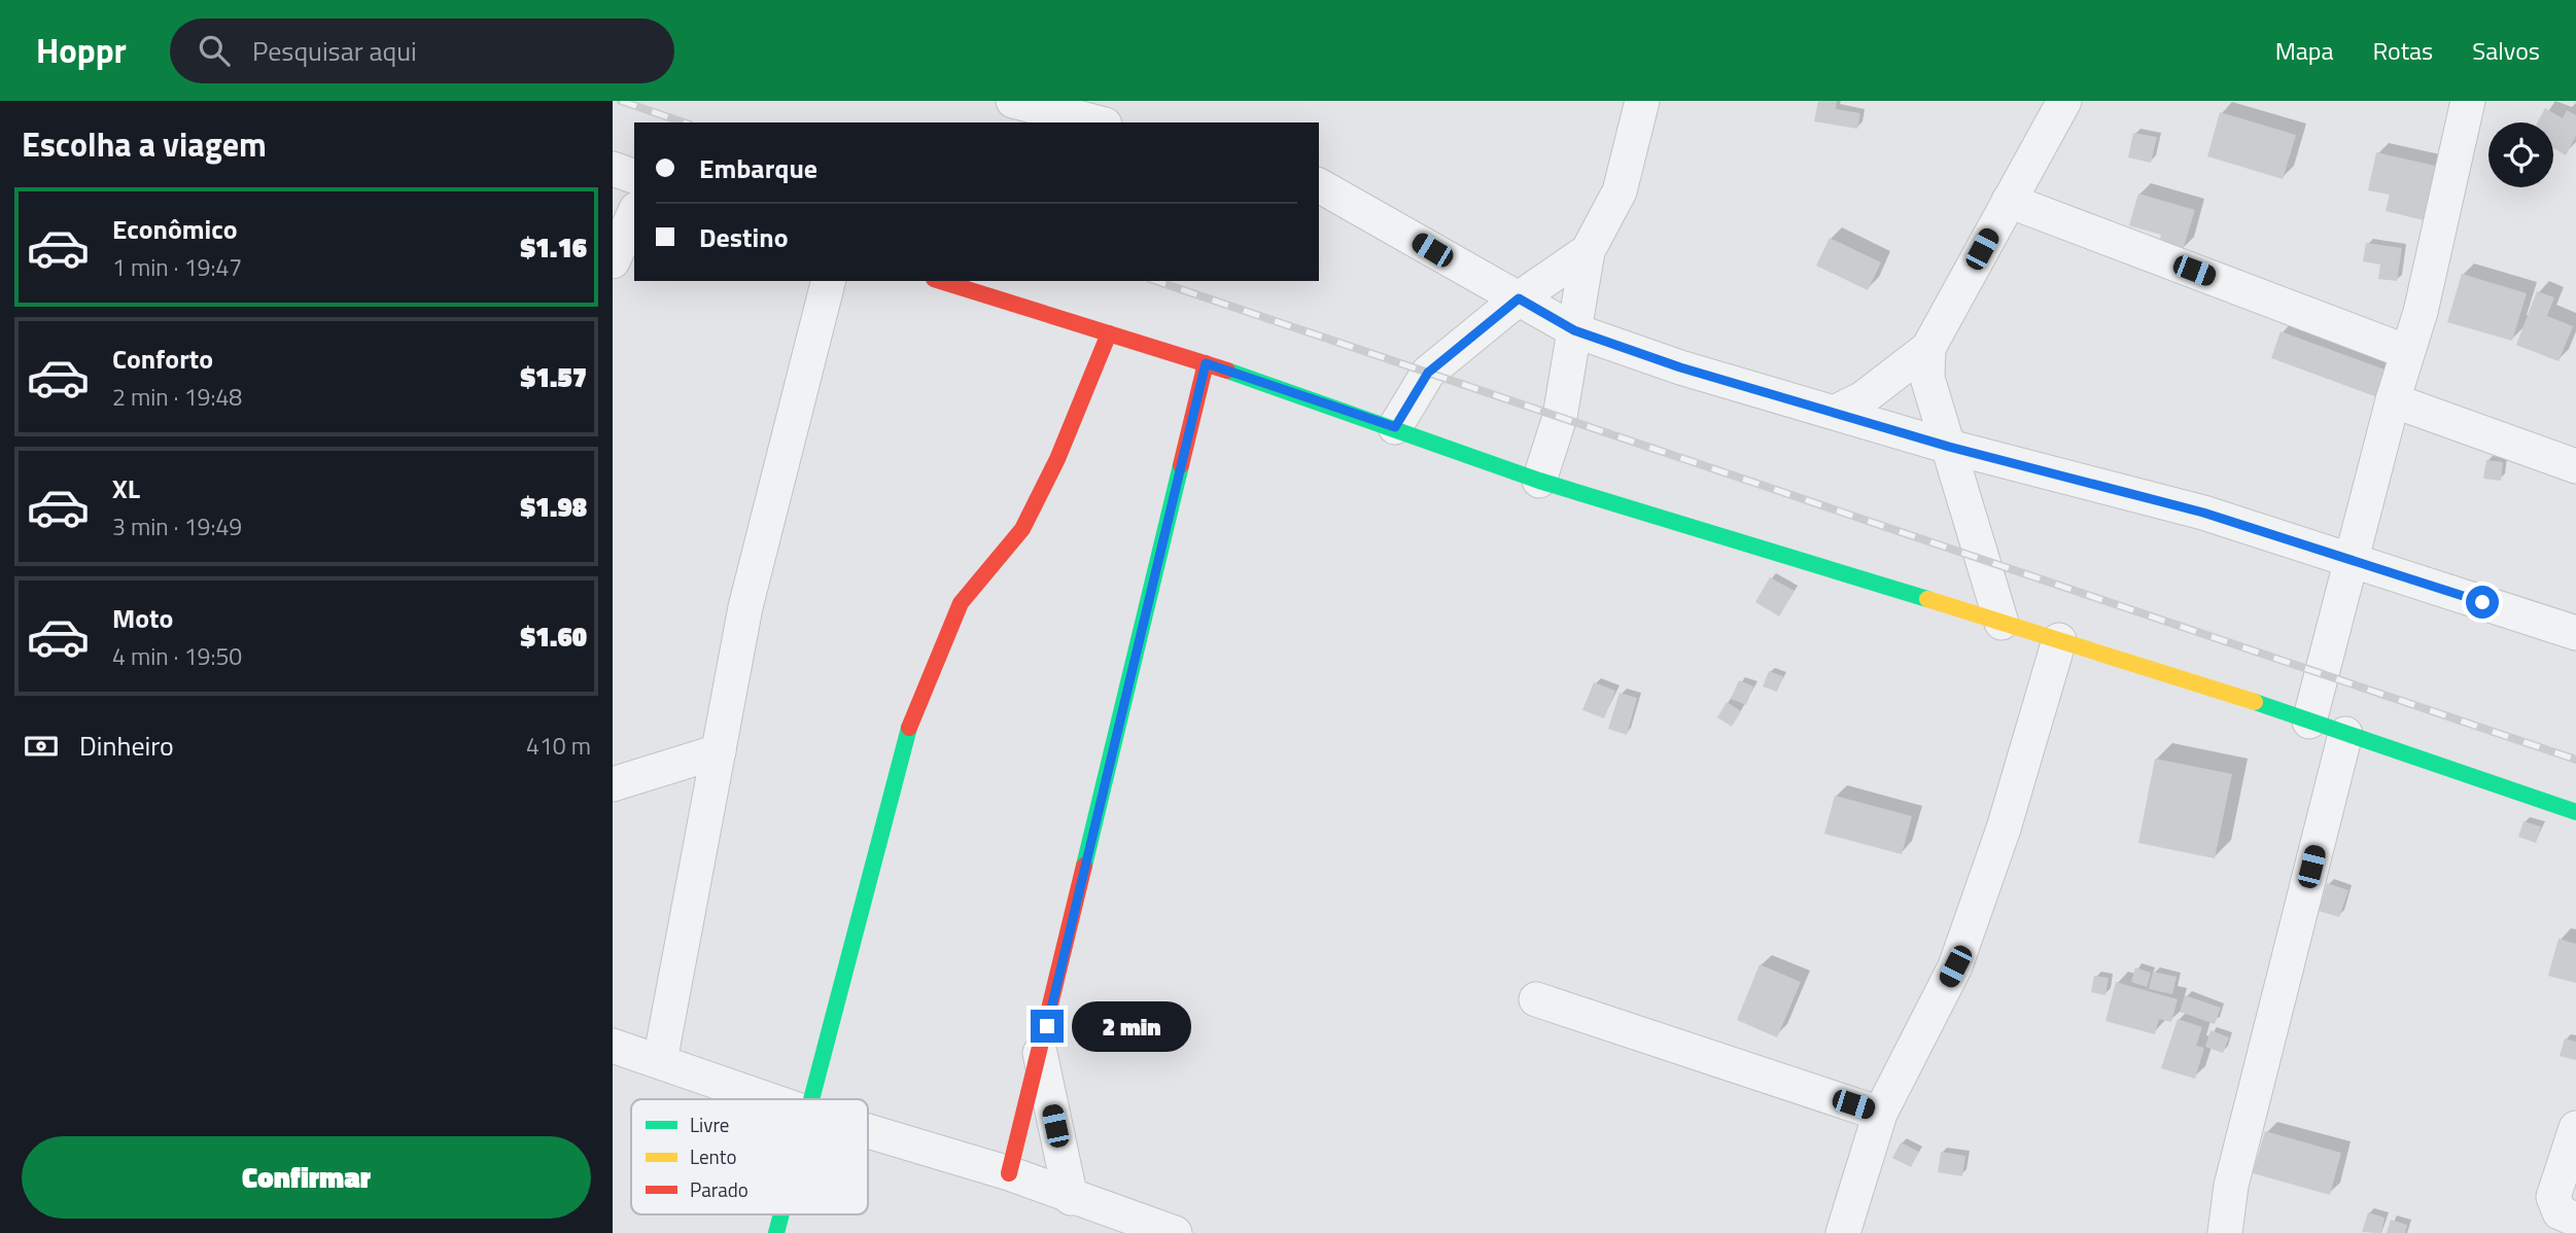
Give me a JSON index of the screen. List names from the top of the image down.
{
  "legend": ["Livre", "Lento", "Parado"],
  "page": {
    "header": "Hoppr",
    "search": "Pesquisar aqui",
    "nav": ["Mapa", "Rotas", "Salvos"],
    "heading": "Escolha a viagem",
    "banner": ["Embarque", "Destino"],
    "list": [
      {
        "name": "Econômico",
        "note": "1 min · 19:47",
        "value": "$1.16"
      },
      {
        "name": "Conforto",
        "note": "2 min · 19:48",
        "value": "$1.57"
      },
      {
        "name": "XL",
        "note": "3 min · 19:49",
        "value": "$1.98"
      },
      {
        "name": "Moto",
        "note": "4 min · 19:50",
        "value": "$1.60"
      }
    ],
    "pay": ["Dinheiro", "410 m"],
    "bubble": "2 min",
    "buttons": "Confirmar"
  }
}
